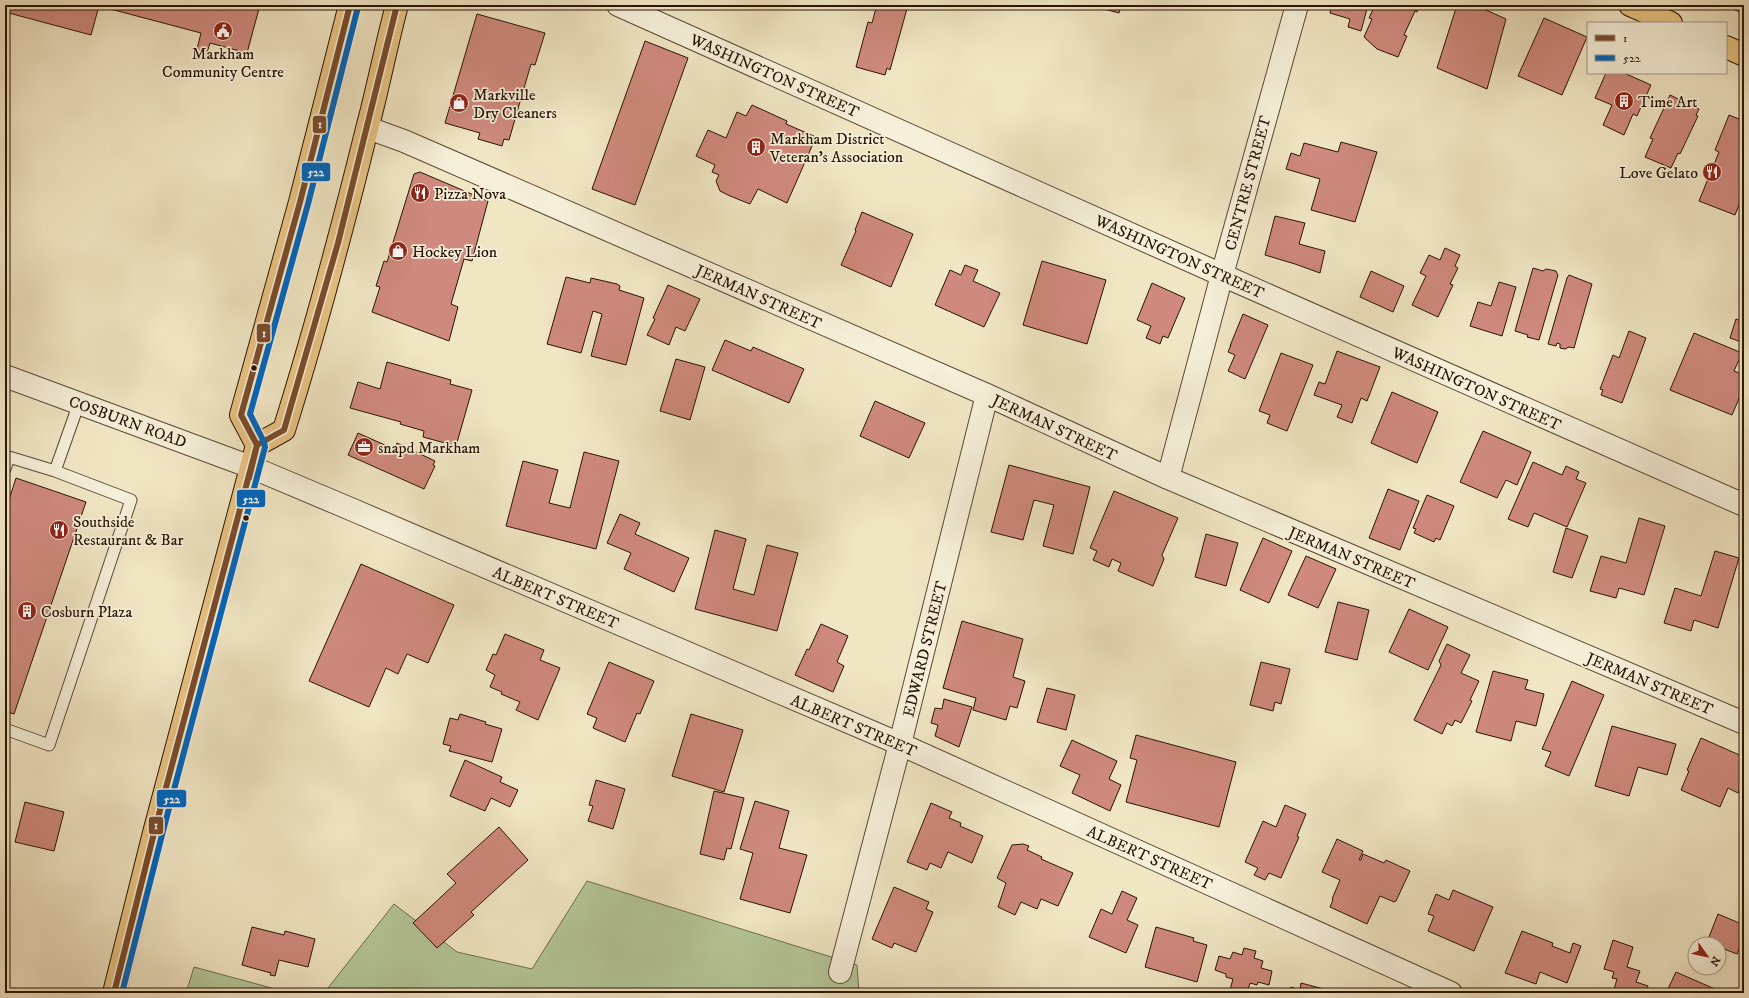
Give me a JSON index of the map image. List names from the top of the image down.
{
  "streets": {
    "street": [
      "WASHINGTON STREET",
      "CENTRE STREET",
      "JERMAN STREET",
      "COSBURN ROAD",
      "ALBERT STREET",
      "EDWARD STREET"
    ]
  },
  "crossings": [
    ["WASHINGTON STREET", "CENTRE STREET"],
    ["CENTRE STREET", "JERMAN STREET"],
    ["JERMAN STREET", "EDWARD STREET"],
    ["COSBURN ROAD", "ALBERT STREET"],
    ["ALBERT STREET", "EDWARD STREET"]
  ],
  "places": {
    "public building": ["Markham Community Centre"],
    "building": ["Time Art", "Markham District Veteran's Association", "Cosburn Plaza"],
    "shop": ["Markville Dry Cleaners", "Hockey Lion"],
    "restaurant": ["Love Gelato", "Pizza Nova", "Southside Restaurant & Bar"],
    "office": ["snapd Markham"]
  },
  "lines": ["transit line 1", "transit line 522"],
  "legend": ["1", "522"],
  "north": "bottom right"
}
